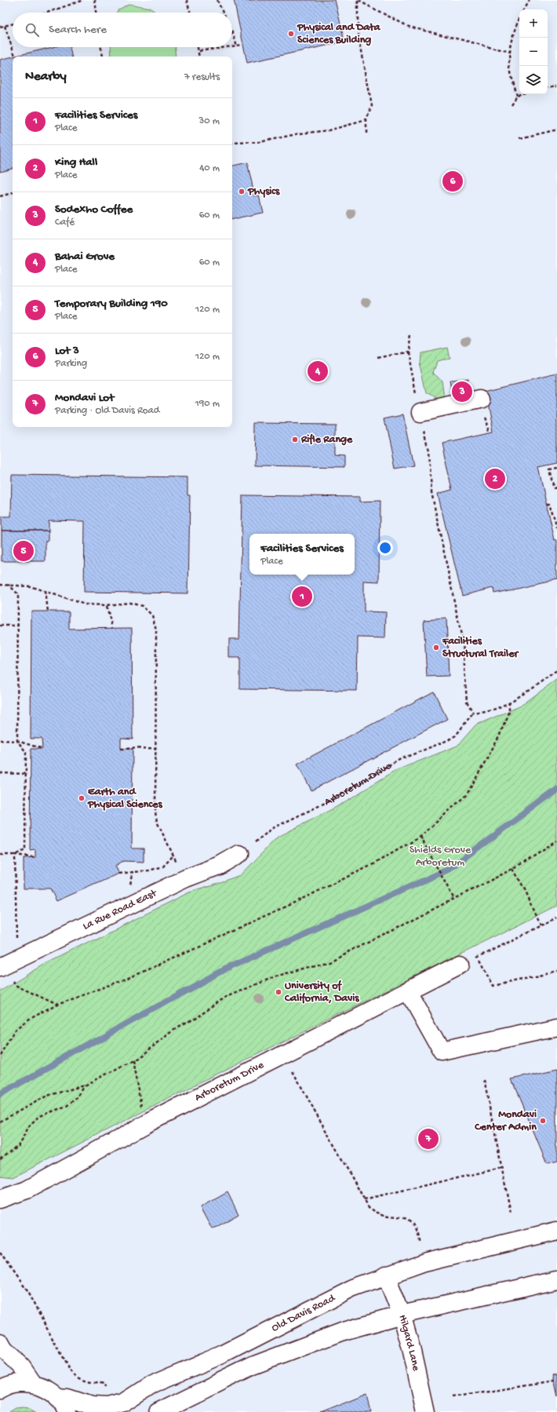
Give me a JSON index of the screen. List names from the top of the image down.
{
  "streets": {
    "street": [
      "Arboretum Drive",
      "La Rue Road East",
      "Old Davis Road",
      "Hilgard Lane"
    ]
  },
  "crossings": [
    ["Arboretum Drive", "La Rue Road East"],
    ["Old Davis Road", "Hilgard Lane"]
  ],
  "parks": ["Shields Grove Arboretum"],
  "places": [
    "Physical and Data Sciences Building",
    "Physics",
    "Rifle Range",
    "Facilities Structural Trailer",
    "Earth and Physical Sciences",
    "University of California, Davis",
    "Mondavi Center Admin"
  ],
  "page": {
    "map_buttons": ["+", "−"],
    "search": "Search here",
    "heading": ["Nearby", "7 results"],
    "list": [
      {
        "mark": "1",
        "name": "Facilities Services",
        "note": "Place",
        "value": "30 m"
      },
      {
        "mark": "2",
        "name": "King Hall",
        "note": "Place",
        "value": "40 m"
      },
      {
        "mark": "3",
        "name": "Sodexho Coffee",
        "note": "Café",
        "value": "60 m"
      },
      {
        "mark": "4",
        "name": "Bahai Grove",
        "note": "Place",
        "value": "60 m"
      },
      {
        "mark": "5",
        "name": "Temporary Building 190",
        "note": "Place",
        "value": "120 m"
      },
      {
        "mark": "6",
        "name": "Lot 3",
        "note": "Parking",
        "value": "120 m"
      },
      {
        "mark": "7",
        "name": "Mondavi Lot",
        "note": "Parking · Old Davis Road",
        "value": "190 m"
      }
    ],
    "pins": [
      "6",
      "4",
      "3",
      "2",
      "5",
      "1",
      "7"
    ],
    "popup": ["Facilities Services", "Place"]
  }
}
